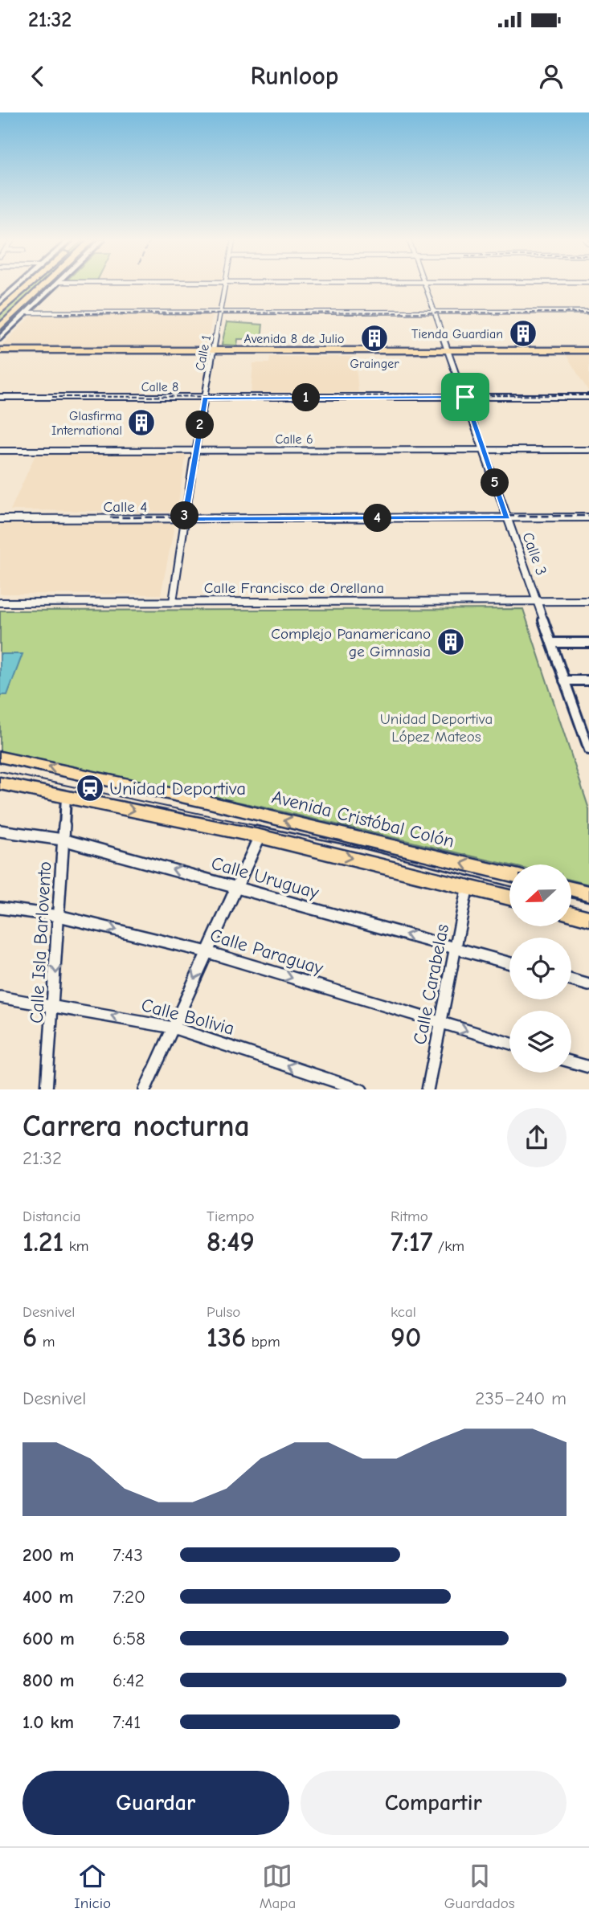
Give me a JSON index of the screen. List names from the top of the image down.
{
  "streets": {
    "main road": ["Avenida 8 de Julio", "Avenida Cristóbal Colón"],
    "street": [
      "Calle 1",
      "Calle 8",
      "Calle 6",
      "Calle 4",
      "Calle 3",
      "Calle Francisco de Orellana",
      "Calle Uruguay",
      "Calle Isla Barlovento",
      "Calle Paraguay",
      "Calle Carabelas",
      "Calle Bolivia"
    ]
  },
  "crossings": [
    ["Avenida 8 de Julio", "Calle 1"],
    ["Avenida 8 de Julio", "Calle 3"],
    ["Calle 1", "Calle 8"],
    ["Calle 1", "Calle 6"],
    ["Calle 1", "Calle 4"],
    ["Calle 1", "Calle Francisco de Orellana"],
    ["Calle 8", "Calle 3"],
    ["Calle 6", "Calle 3"],
    ["Calle 4", "Calle 3"],
    ["Calle 3", "Calle Francisco de Orellana"],
    ["Calle Uruguay", "Calle Isla Barlovento"],
    ["Calle Uruguay", "Calle Carabelas"],
    ["Calle Isla Barlovento", "Calle Paraguay"],
    ["Calle Isla Barlovento", "Calle Bolivia"],
    ["Calle Paraguay", "Calle Carabelas"]
  ],
  "one_way": ["Calle Uruguay", "Calle Paraguay", "Calle Bolivia"],
  "parks": ["Unidad Deportiva López Mateos"],
  "places": {
    "building": [
      "Tienda Guardian",
      "Grainger",
      "Glasfirma International",
      "Complejo Panamericano ge Gimnasia"
    ],
    "station": ["Unidad Deportiva"]
  },
  "north": "left",
  "page": {
    "status": "21:32",
    "header": "Runloop",
    "pins": [
      "1",
      "2",
      "5",
      "3",
      "4"
    ],
    "heading": ["Carrera nocturna", "21:32"],
    "stats": [
      ["Distancia", "1.21 km"],
      ["Tiempo", "8:49"],
      ["Ritmo", "7:17 /km"],
      ["Desnivel", "6 m"],
      ["Pulso", "136 bpm"],
      ["kcal", "90"]
    ],
    "chart": ["Desnivel", "235–240 m"],
    "list": [
      {
        "name": "200 m",
        "note": "7:43"
      },
      {
        "name": "400 m",
        "note": "7:20"
      },
      {
        "name": "600 m",
        "note": "6:58"
      },
      {
        "name": "800 m",
        "note": "6:42"
      },
      {
        "name": "1.0 km",
        "note": "7:41"
      }
    ],
    "buttons": ["Guardar", "Compartir"],
    "tabs": ["Inicio", "Mapa", "Guardados"]
  }
}
